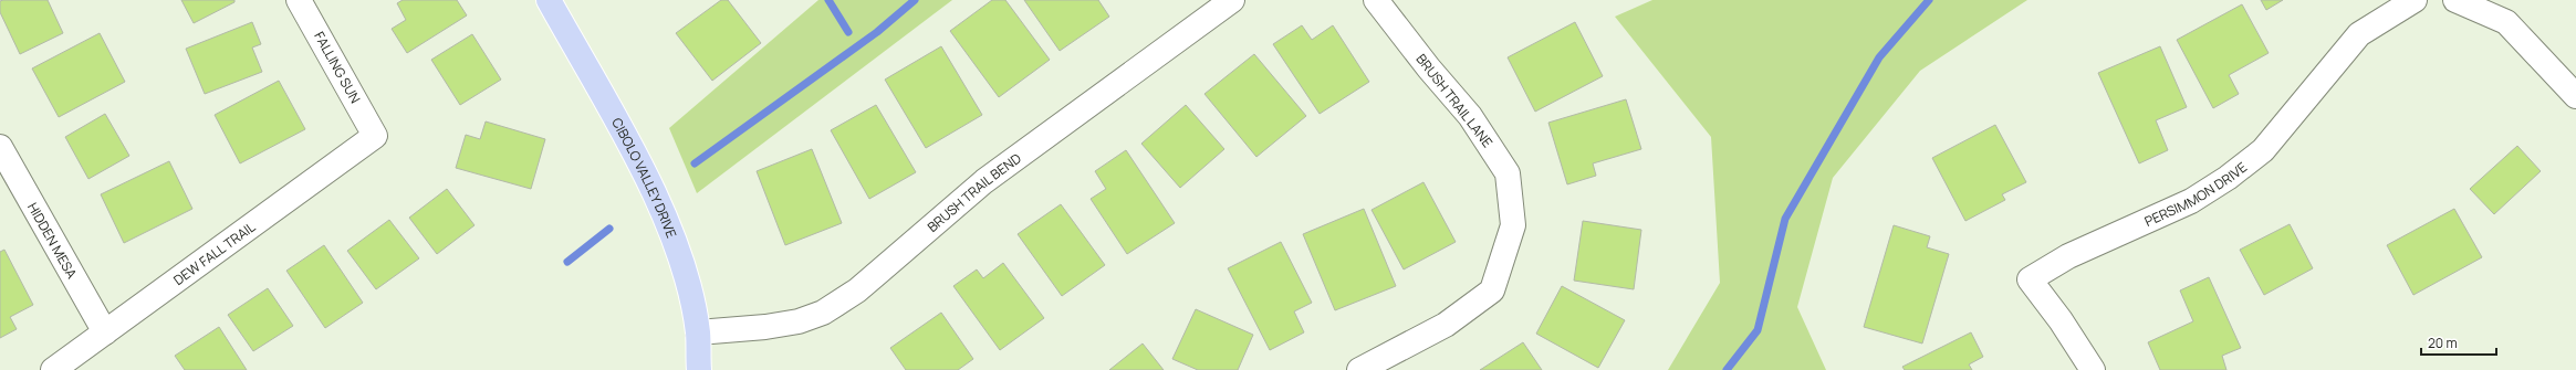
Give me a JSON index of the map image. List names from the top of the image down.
{
  "streets": {
    "main road": ["CIBOLO VALLEY DRIVE"],
    "street": [
      "FALLING SUN",
      "BRUSH TRAIL LANE",
      "BRUSH TRAIL BEND",
      "PERSIMMON DRIVE",
      "HIDDEN MESA",
      "DEW FALL TRAIL"
    ]
  },
  "crossings": [
    ["FALLING SUN", "DEW FALL TRAIL"],
    ["CIBOLO VALLEY DRIVE", "BRUSH TRAIL BEND"],
    ["HIDDEN MESA", "DEW FALL TRAIL"]
  ],
  "scale_bar": "20 m"
}
